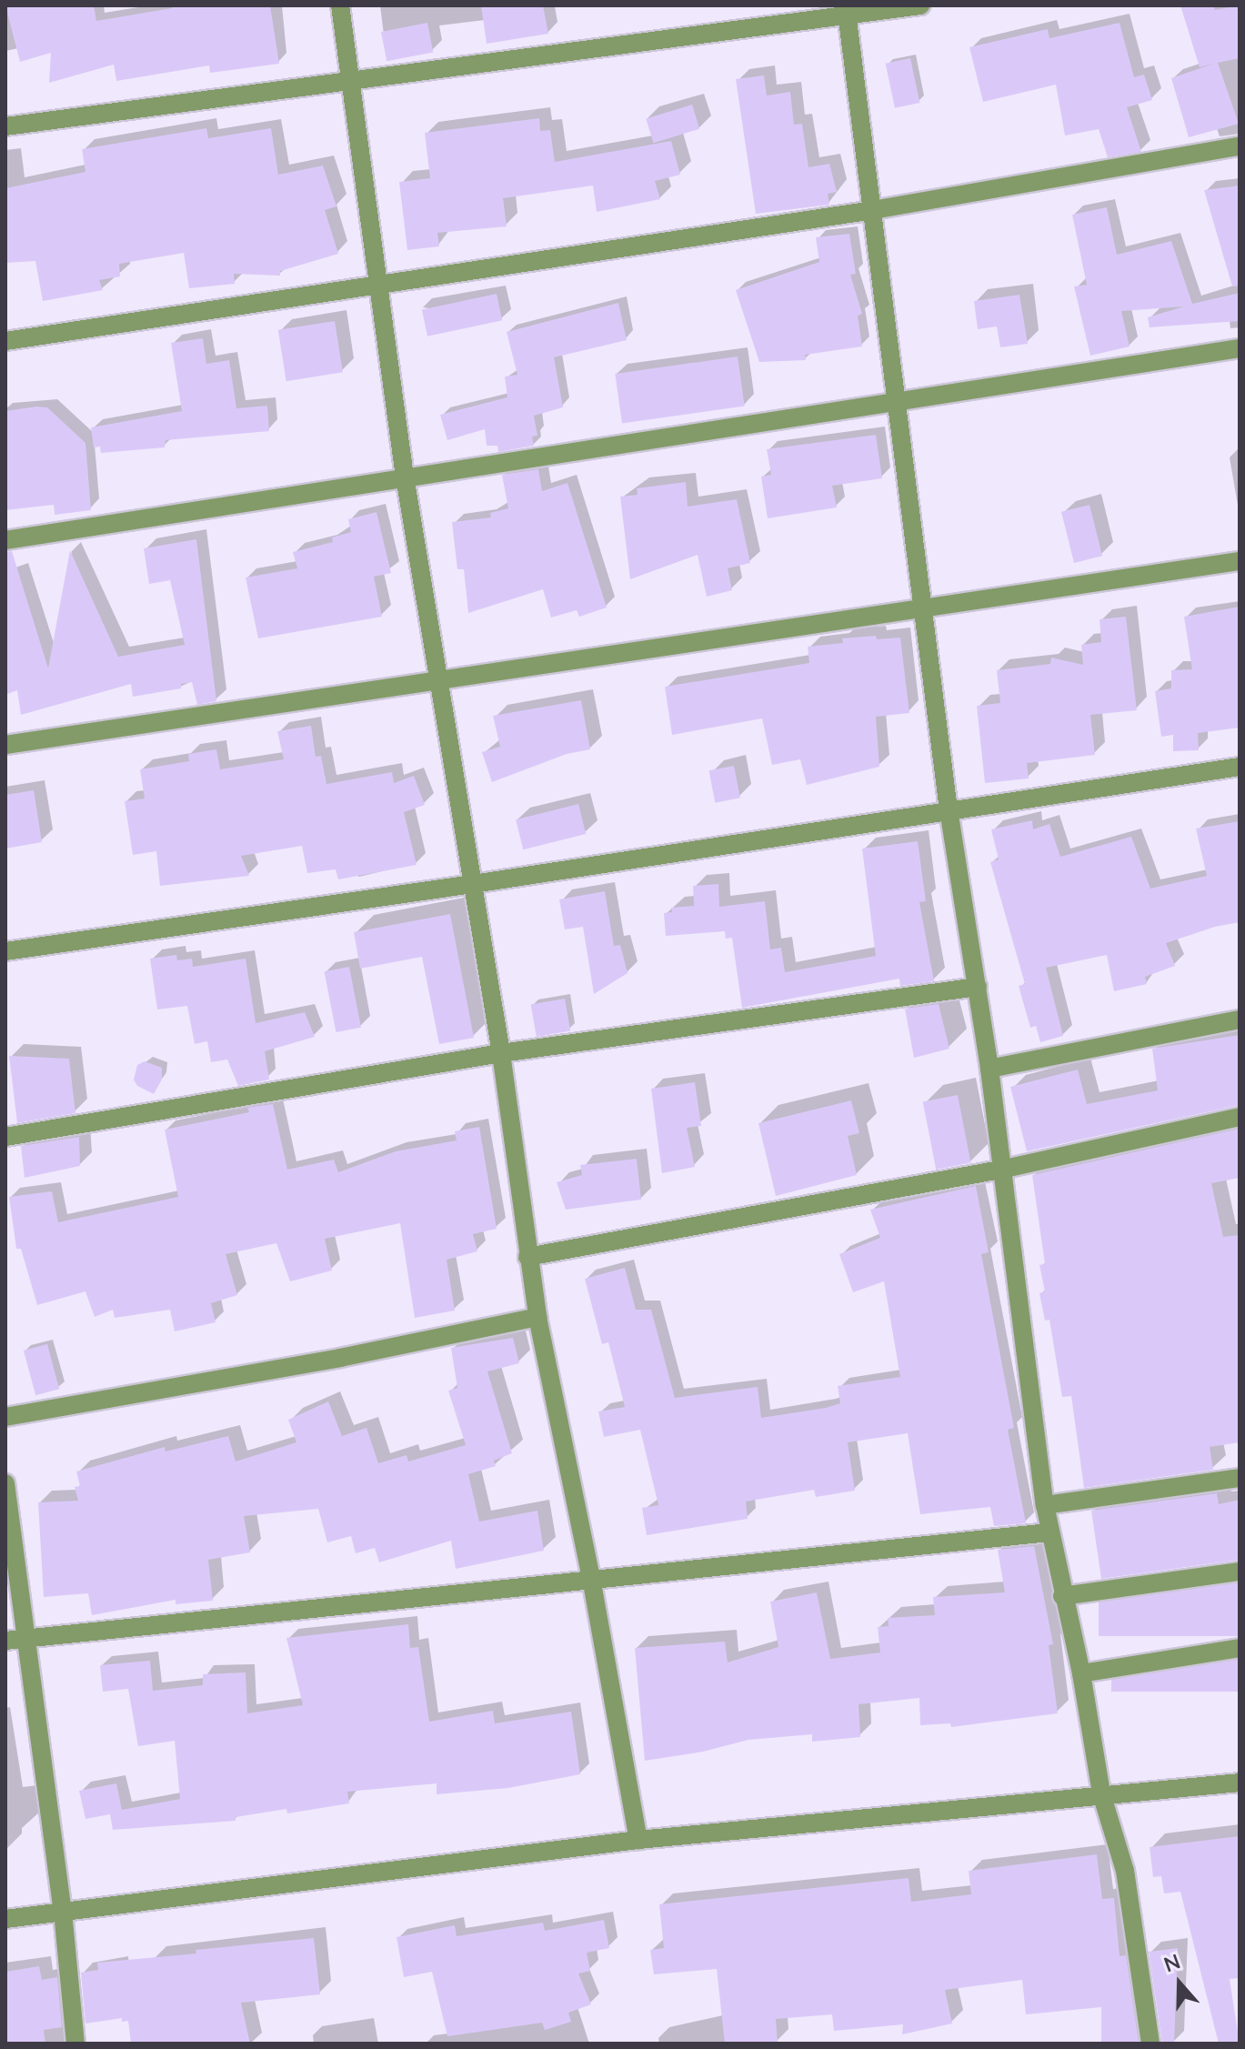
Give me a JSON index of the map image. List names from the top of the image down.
{
  "north": "top"
}
